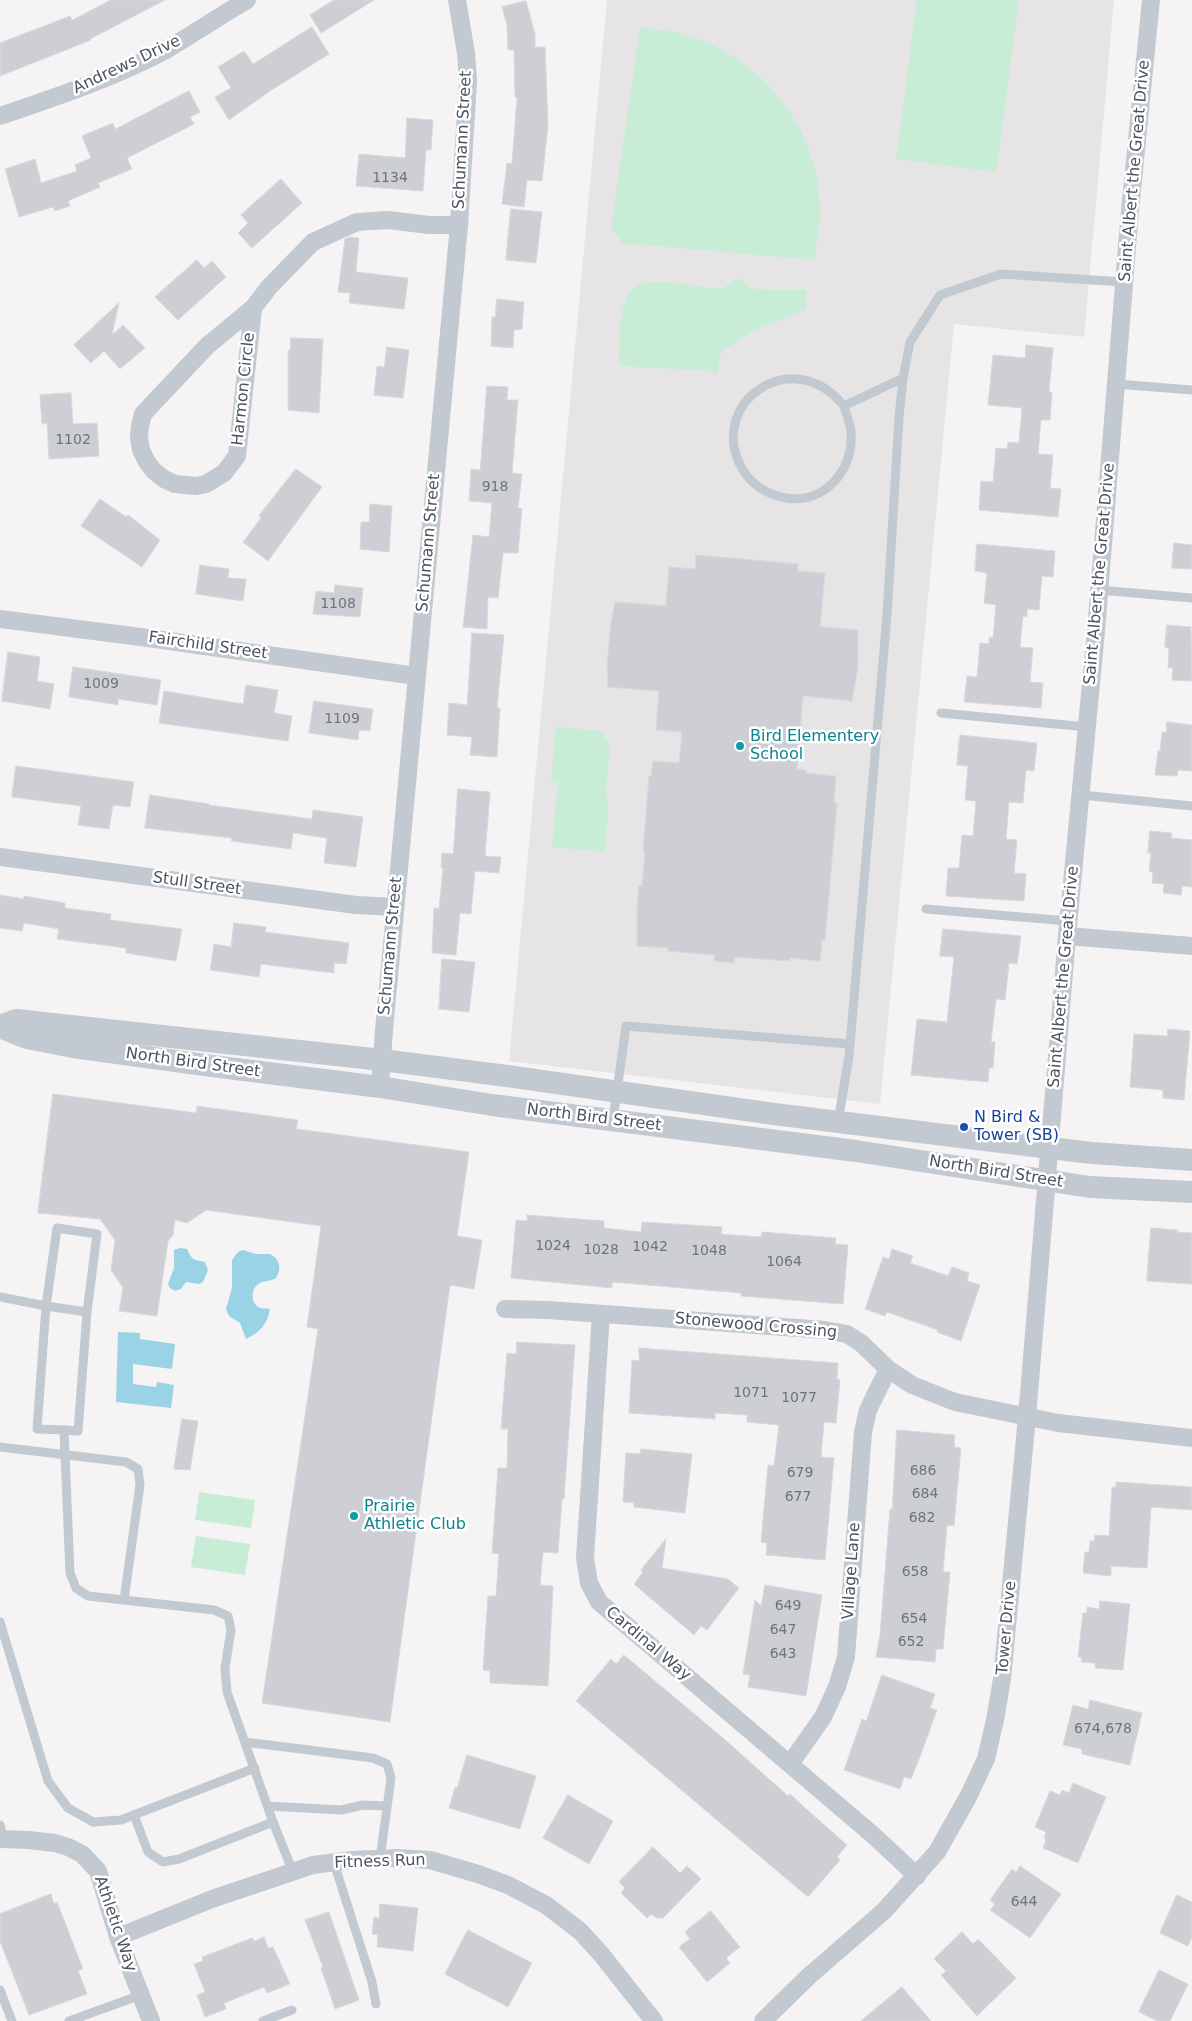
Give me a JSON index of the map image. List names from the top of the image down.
{
  "streets": {
    "street": [
      "Andrews Drive",
      "Schumann Street",
      "Saint Albert the Great Drive",
      "Harmon Circle",
      "Fairchild Street",
      "Stull Street",
      "North Bird Street",
      "Stonewood Crossing",
      "Village Lane",
      "Tower Drive",
      "Cardinal Way",
      "Fitness Run",
      "Athletic Way"
    ]
  },
  "crossings": [
    ["Schumann Street", "Harmon Circle"],
    ["Schumann Street", "Fairchild Street"],
    ["Schumann Street", "Stull Street"],
    ["Schumann Street", "North Bird Street"],
    ["Saint Albert the Great Drive", "North Bird Street"],
    ["Saint Albert the Great Drive", "Tower Drive"],
    ["North Bird Street", "Tower Drive"],
    ["Stonewood Crossing", "Village Lane"],
    ["Stonewood Crossing", "Tower Drive"],
    ["Stonewood Crossing", "Cardinal Way"],
    ["Village Lane", "Cardinal Way"],
    ["Tower Drive", "Cardinal Way"],
    ["Fitness Run", "Athletic Way"]
  ],
  "places": ["Bird Elementery School", "N Bird & Tower (SB)", "Prairie Athletic Club"],
  "house_numbers": [
    "1134",
    "1102",
    "918",
    "1108",
    "1009",
    "1109",
    "1024",
    "1042",
    "1028",
    "1048",
    "1064",
    "1071",
    "1077",
    "686",
    "679",
    "684",
    "677",
    "682",
    "658",
    "649",
    "654",
    "647",
    "652",
    "643",
    "674,678",
    "644"
  ]
}
